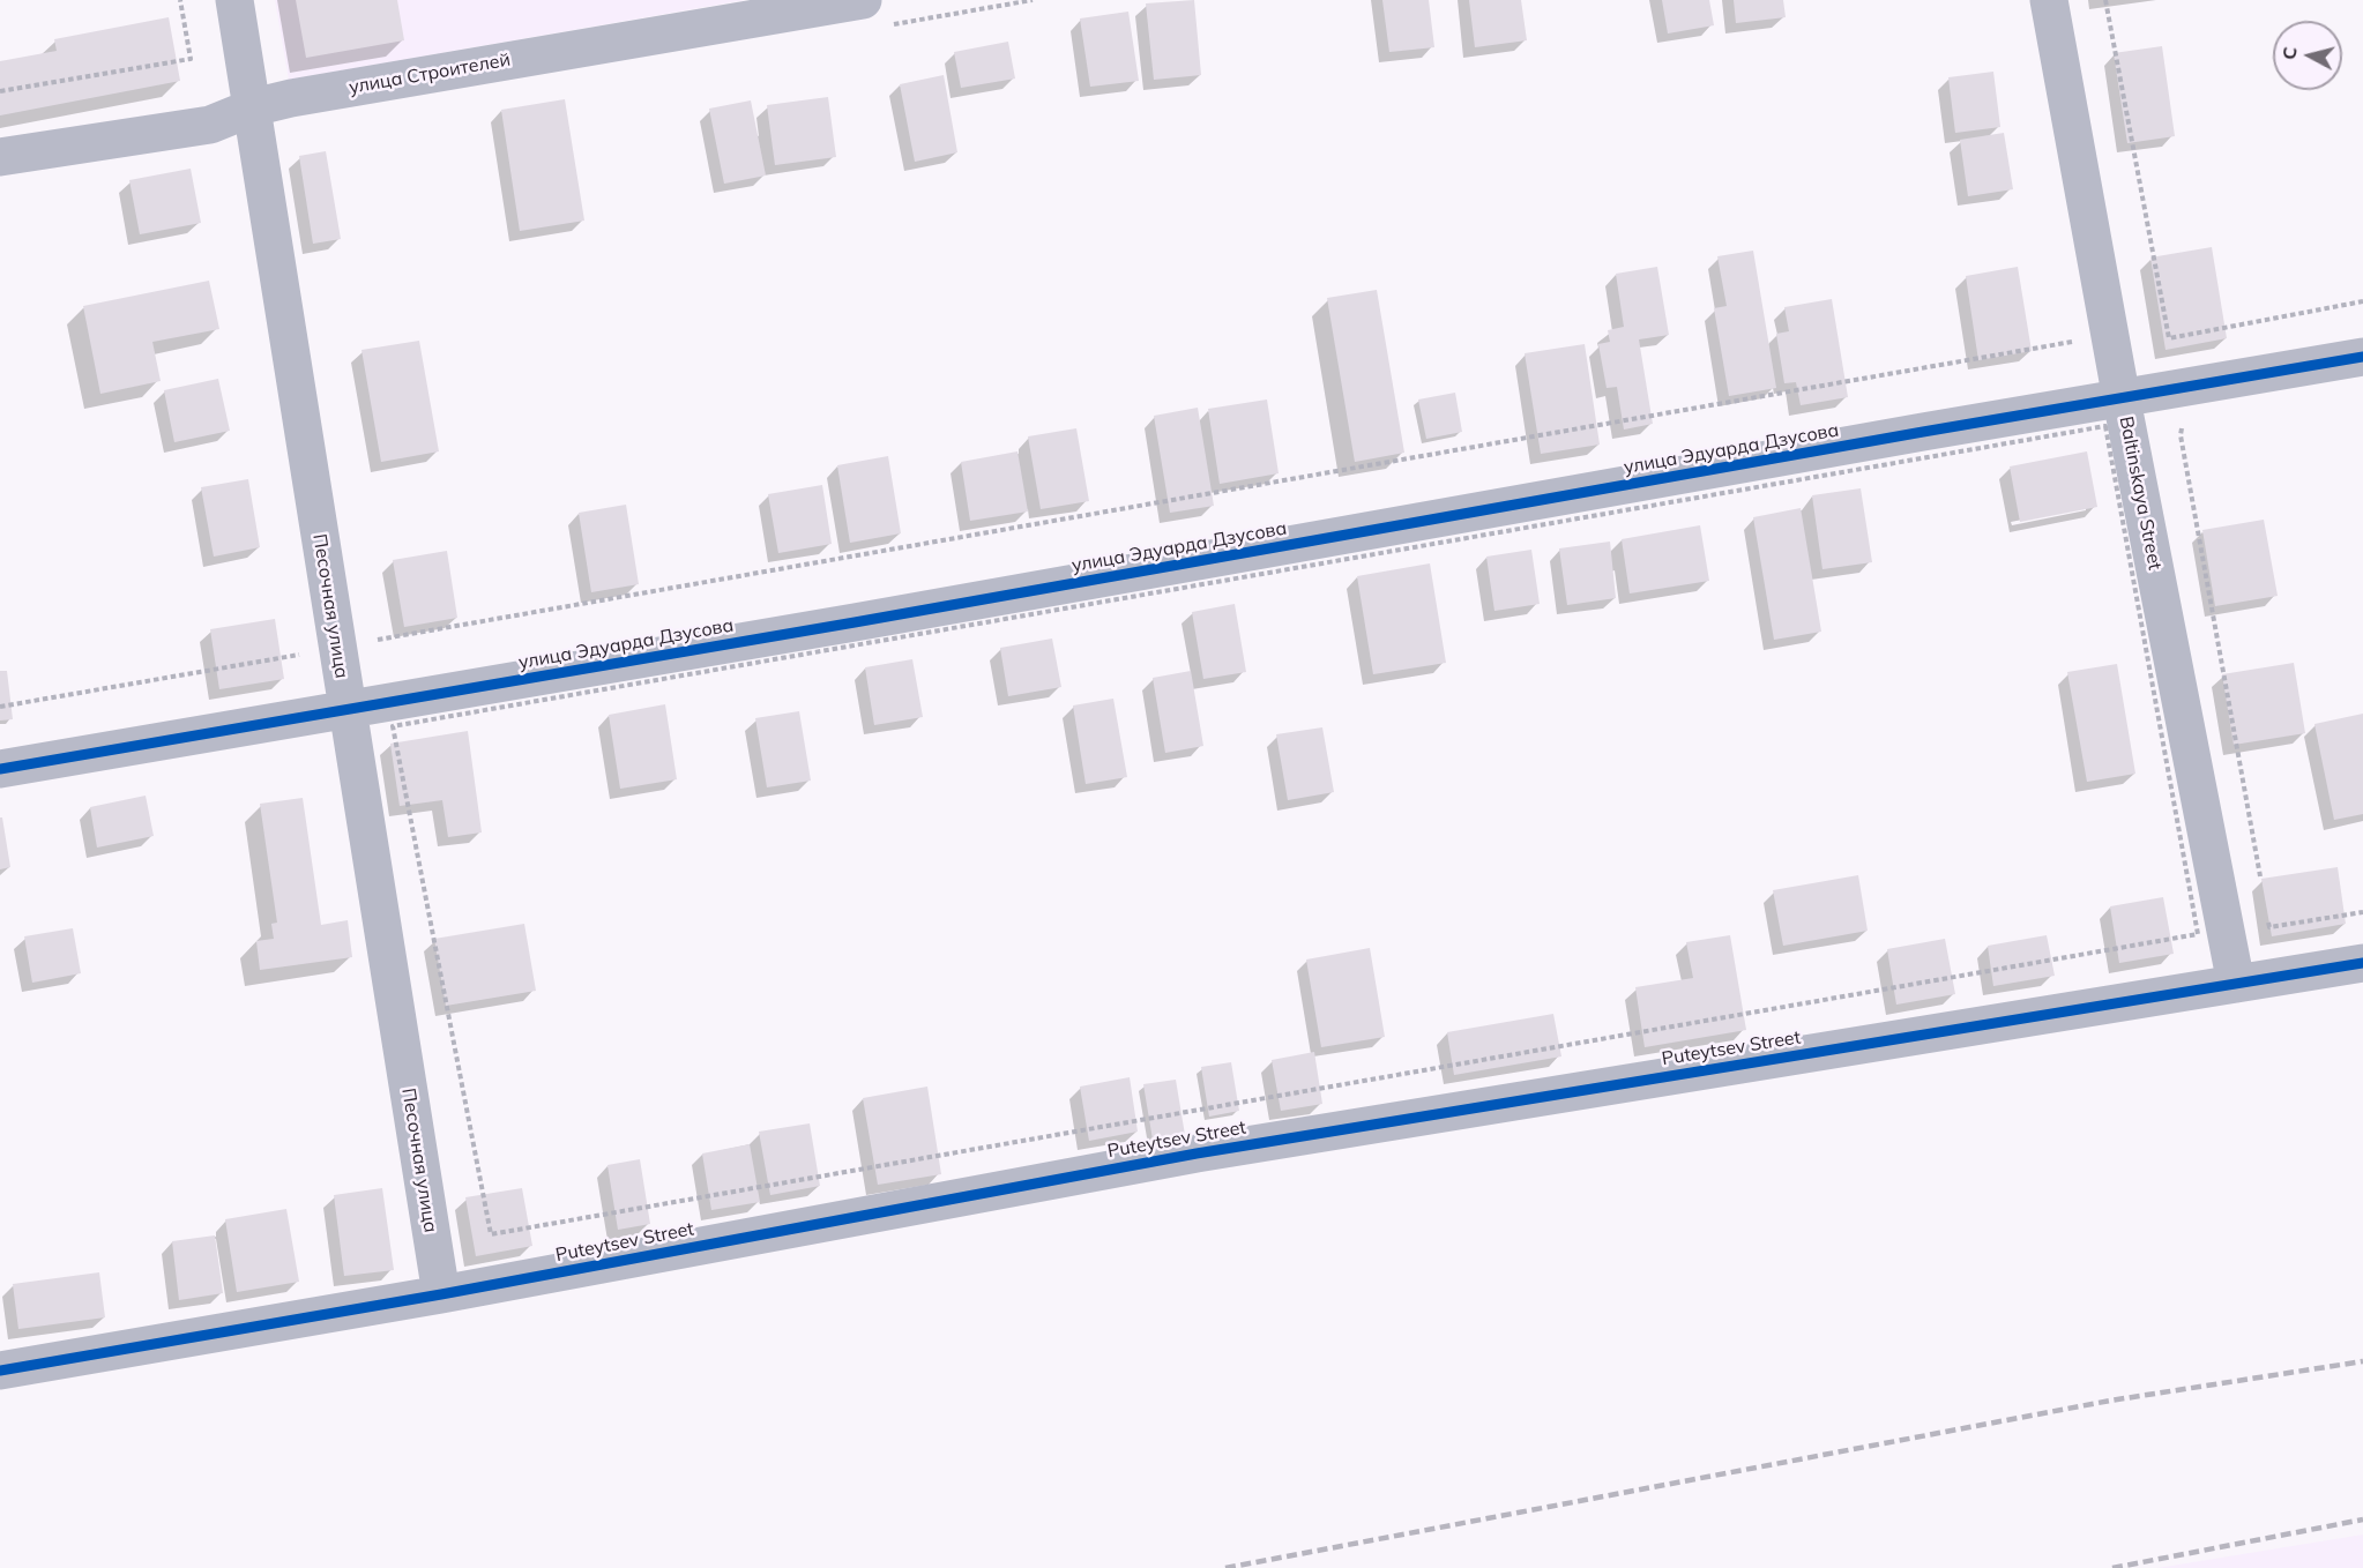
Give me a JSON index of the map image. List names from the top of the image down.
{
  "streets": {
    "street": [
      "улица Строителей",
      "улица Эдуарда Дзусова",
      "Baltinskaya Street",
      "Песочная улица",
      "Puteytsev Street"
    ]
  },
  "crossings": [
    ["улица Строителей", "Песочная улица"],
    ["улица Эдуарда Дзусова", "Baltinskaya Street"],
    ["улица Эдуарда Дзусова", "Песочная улица"],
    ["Baltinskaya Street", "Puteytsev Street"],
    ["Песочная улица", "Puteytsev Street"]
  ],
  "north": "left"
}
